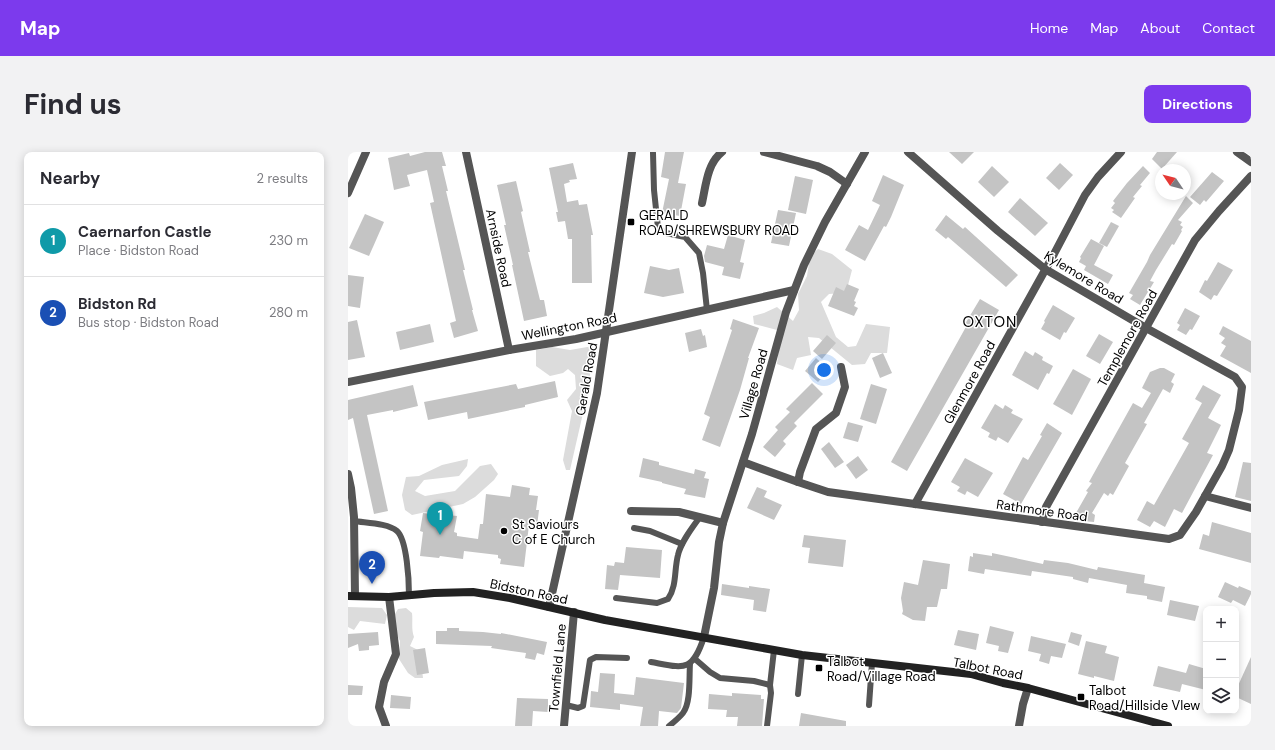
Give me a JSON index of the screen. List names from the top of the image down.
{
  "streets": {
    "main road": ["Bidston Road", "Talbot Road"],
    "street": [
      "Arnside Road",
      "Kylemore Road",
      "Wellington Road",
      "Templemore Road",
      "Gerald Road",
      "Glenmore Road",
      "Village Road",
      "Rathmore Road",
      "Townfield Lane"
    ]
  },
  "crossings": [
    ["Arnside Road", "Wellington Road"],
    ["Kylemore Road", "Templemore Road"],
    ["Kylemore Road", "Glenmore Road"],
    ["Kylemore Road", "Rathmore Road"],
    ["Wellington Road", "Gerald Road"],
    ["Wellington Road", "Village Road"],
    ["Templemore Road", "Rathmore Road"],
    ["Gerald Road", "Bidston Road"],
    ["Glenmore Road", "Rathmore Road"],
    ["Village Road", "Rathmore Road"],
    ["Village Road", "Bidston Road"],
    ["Village Road", "Talbot Road"],
    ["Bidston Road", "Townfield Lane"],
    ["Bidston Road", "Talbot Road"]
  ],
  "districts": ["OXTON"],
  "places": {
    "transit": ["GERALD ROAD/SHREWSBURY ROAD", "Talbot Road/Village Road", "Talbot Road/Hillside VIew"],
    "other": ["St Saviours C of E Church"]
  },
  "north": "top left",
  "page": {
    "header": "Map",
    "nav": [
      "Home",
      "Map",
      "About",
      "Contact"
    ],
    "buttons": "Directions",
    "title": "Find us",
    "heading": ["Nearby", "2 results"],
    "list": [
      {
        "mark": "1",
        "name": "Caernarfon Castle",
        "note": "Place · Bidston Road",
        "value": "230 m"
      },
      {
        "mark": "2",
        "name": "Bidston Rd",
        "note": "Bus stop · Bidston Road",
        "value": "280 m"
      }
    ],
    "pins": ["1", "2"],
    "map_buttons": ["+", "−"]
  }
}
